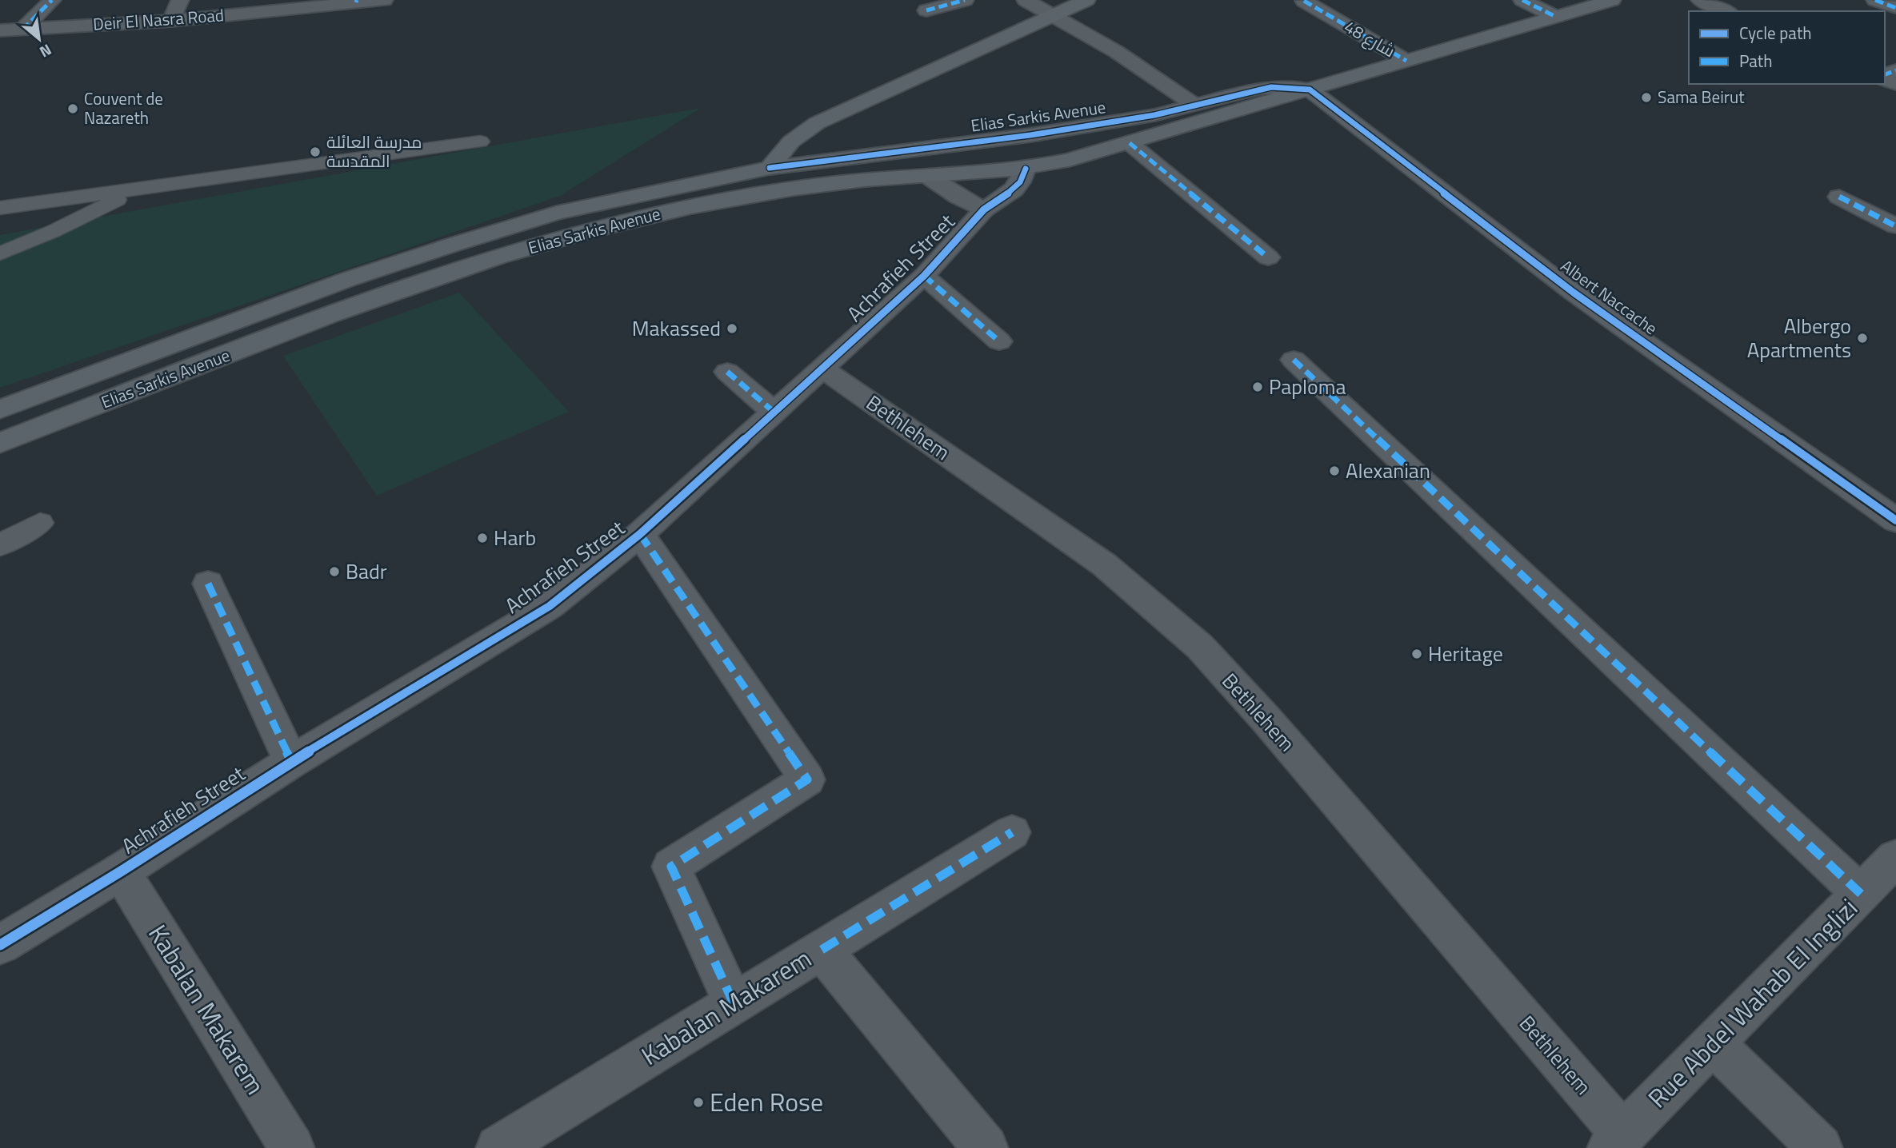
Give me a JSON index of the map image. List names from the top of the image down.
{
  "streets": {
    "main road": ["Elias Sarkis Avenue"],
    "street": [
      "Deir El Nasra Road",
      "شارع 48",
      "Achrafieh Street",
      "Albert Naccache",
      "Bethlehem",
      "Rue Abdel Wahab El Inglizi",
      "Kabalan Makarem"
    ]
  },
  "crossings": [
    ["شارع 48", "Elias Sarkis Avenue"],
    ["Elias Sarkis Avenue", "Achrafieh Street"],
    ["Elias Sarkis Avenue", "Albert Naccache"],
    ["Achrafieh Street", "Bethlehem"],
    ["Achrafieh Street", "Kabalan Makarem"],
    ["Bethlehem", "Rue Abdel Wahab El Inglizi"]
  ],
  "places": [
    "Sama Beirut",
    "Couvent de Nazareth",
    "مدرسة العائلة المقدسة",
    "Makassed",
    "Albergo Apartments",
    "Paploma",
    "Alexanian",
    "Harb",
    "Badr",
    "Heritage",
    "Eden Rose"
  ],
  "legend": ["Cycle path", "Path"],
  "north": "bottom right"
}
